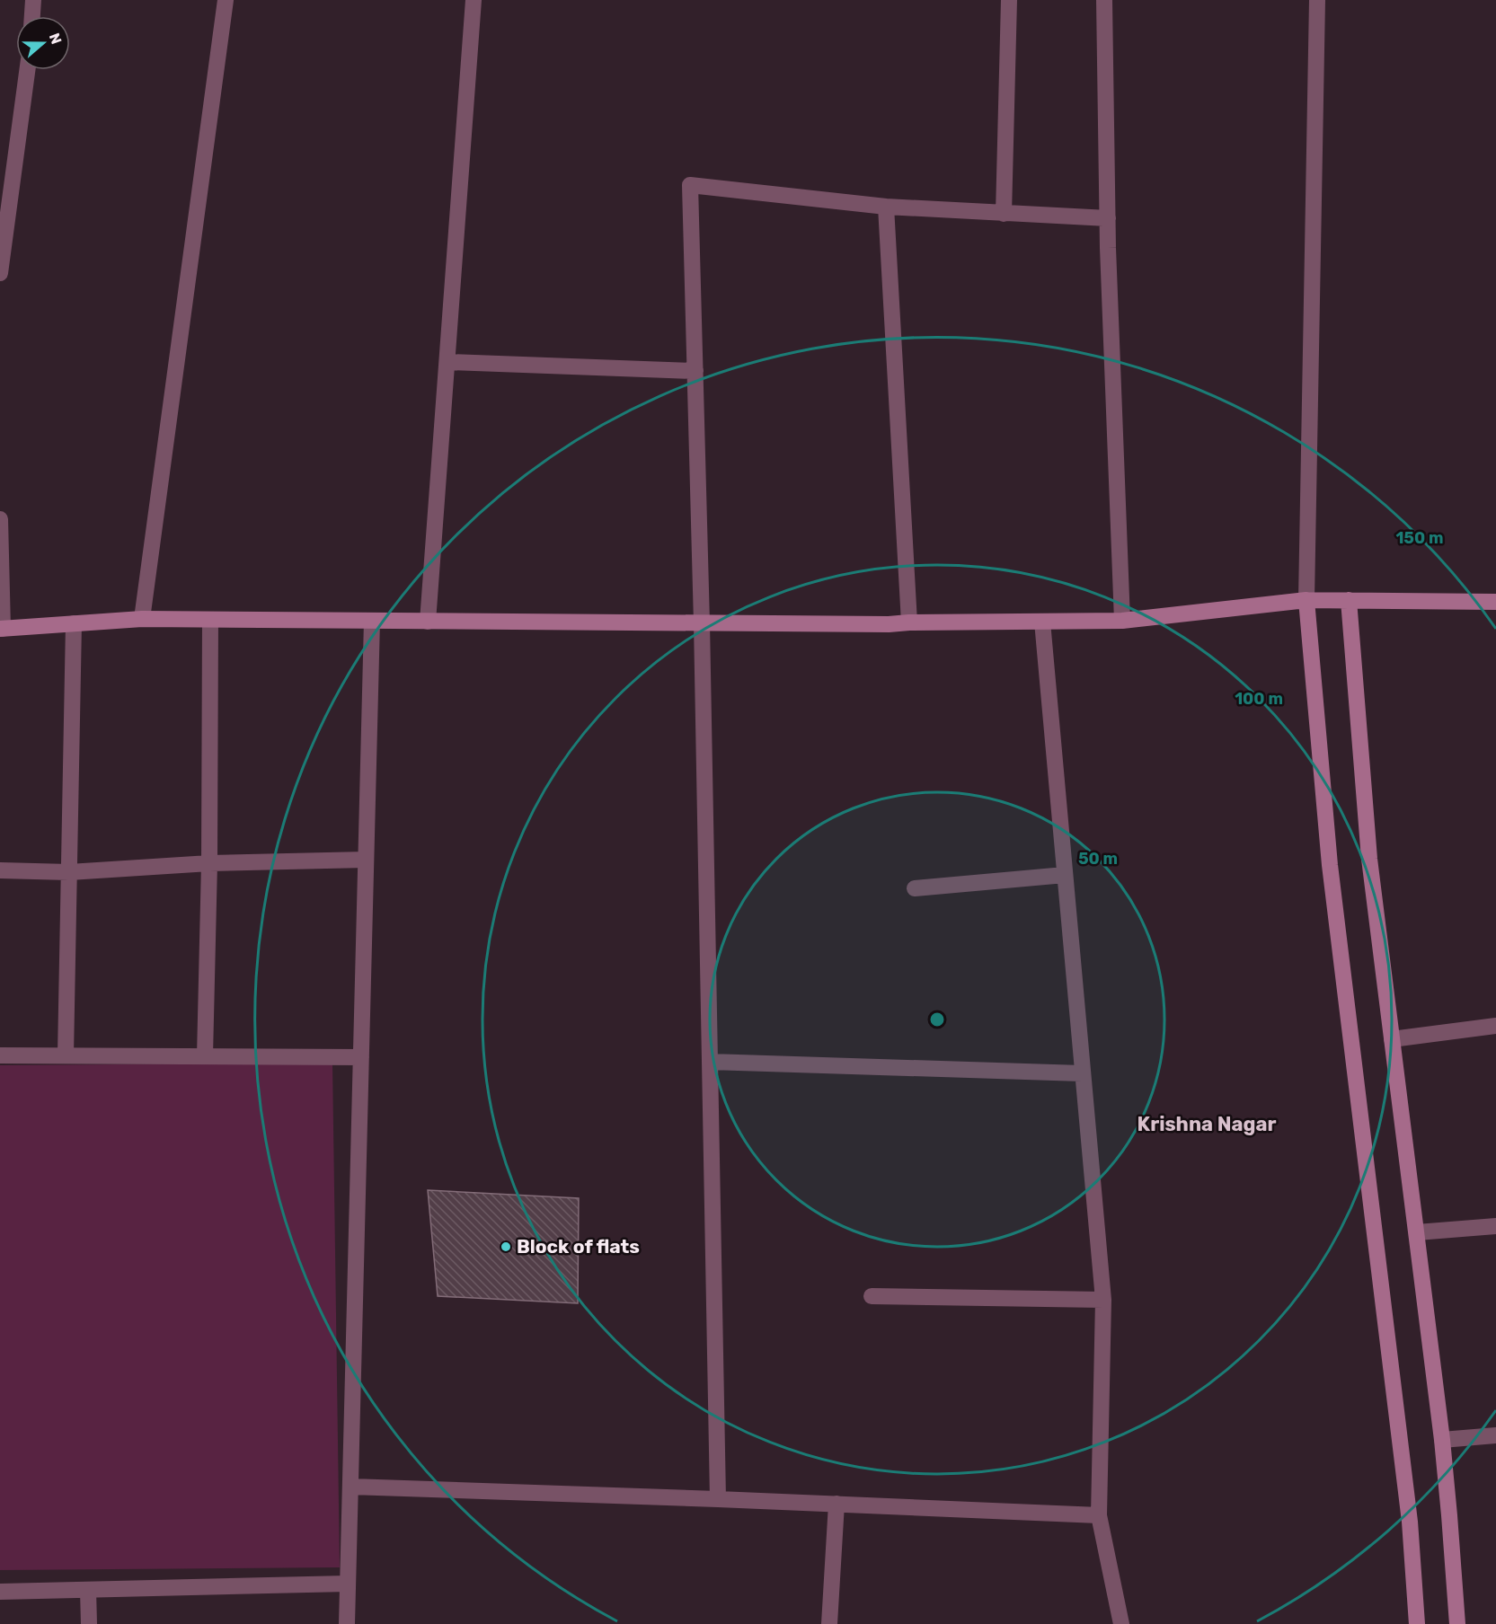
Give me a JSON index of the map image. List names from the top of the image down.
{
  "districts": ["Krishna Nagar"],
  "places": ["Block of flats"],
  "north": "right",
  "rings": ["150 m", "100 m", "50 m"]
}
